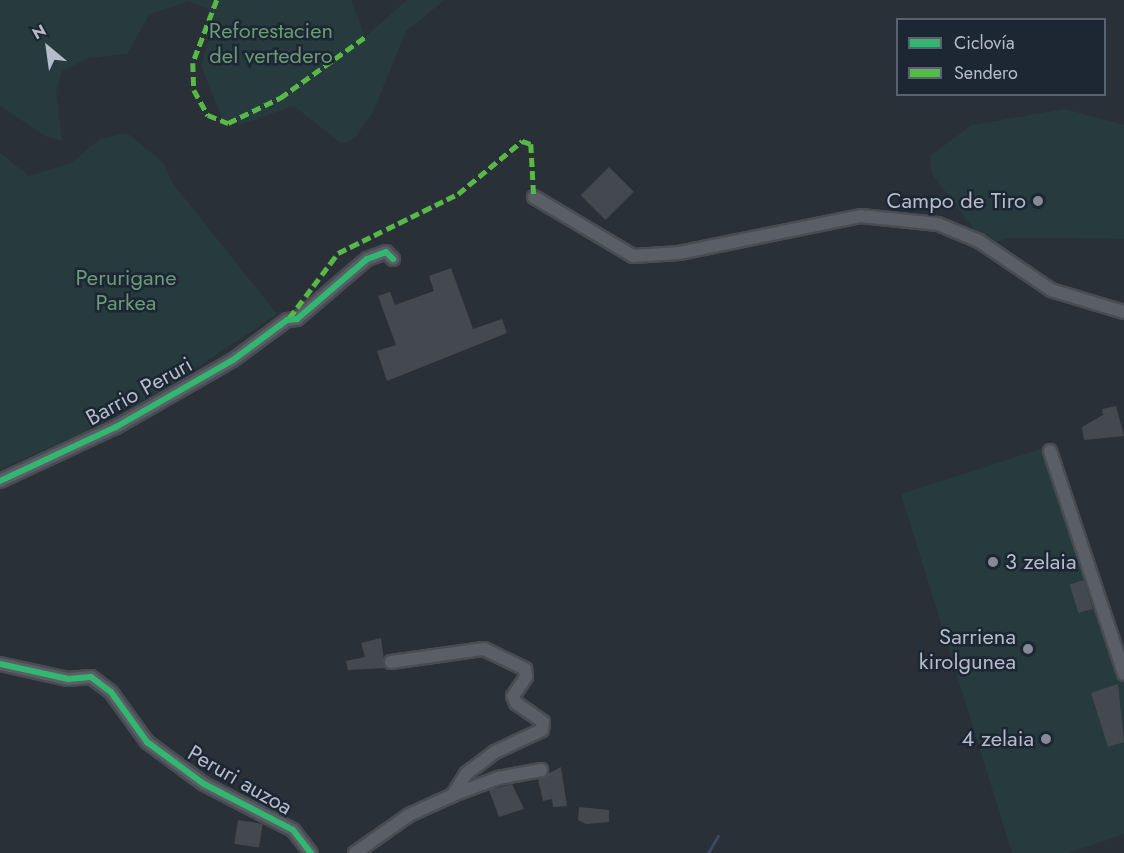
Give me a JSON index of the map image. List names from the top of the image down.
{
  "streets": {
    "street": ["Barrio Peruri", "Peruri auzoa"]
  },
  "parks": ["Reforestacien del vertedero", "Perurigane Parkea"],
  "places": [
    "Campo de Tiro",
    "3 zelaia",
    "Sarriena kirolgunea",
    "4 zelaia"
  ],
  "legend": ["Ciclovía", "Sendero"],
  "north": "top left"
}
